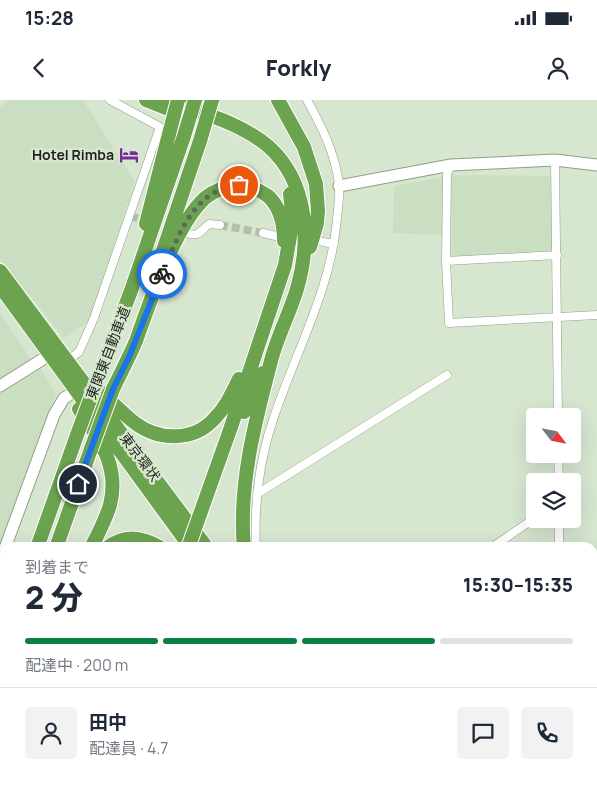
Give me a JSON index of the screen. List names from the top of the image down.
{
  "streets": {
    "highway": ["東関東自動車道", "東京環状"]
  },
  "places": {
    "hotel": ["Hotel Rimba"]
  },
  "north": "bottom right",
  "page": {
    "status": "15:28",
    "header": "Forkly",
    "heading": ["2 分", "到着まで", "15:30–15:35"],
    "panel": ["田中", "配達員 · 4.7"],
    "bar": "配達中 · 200 m"
  }
}
